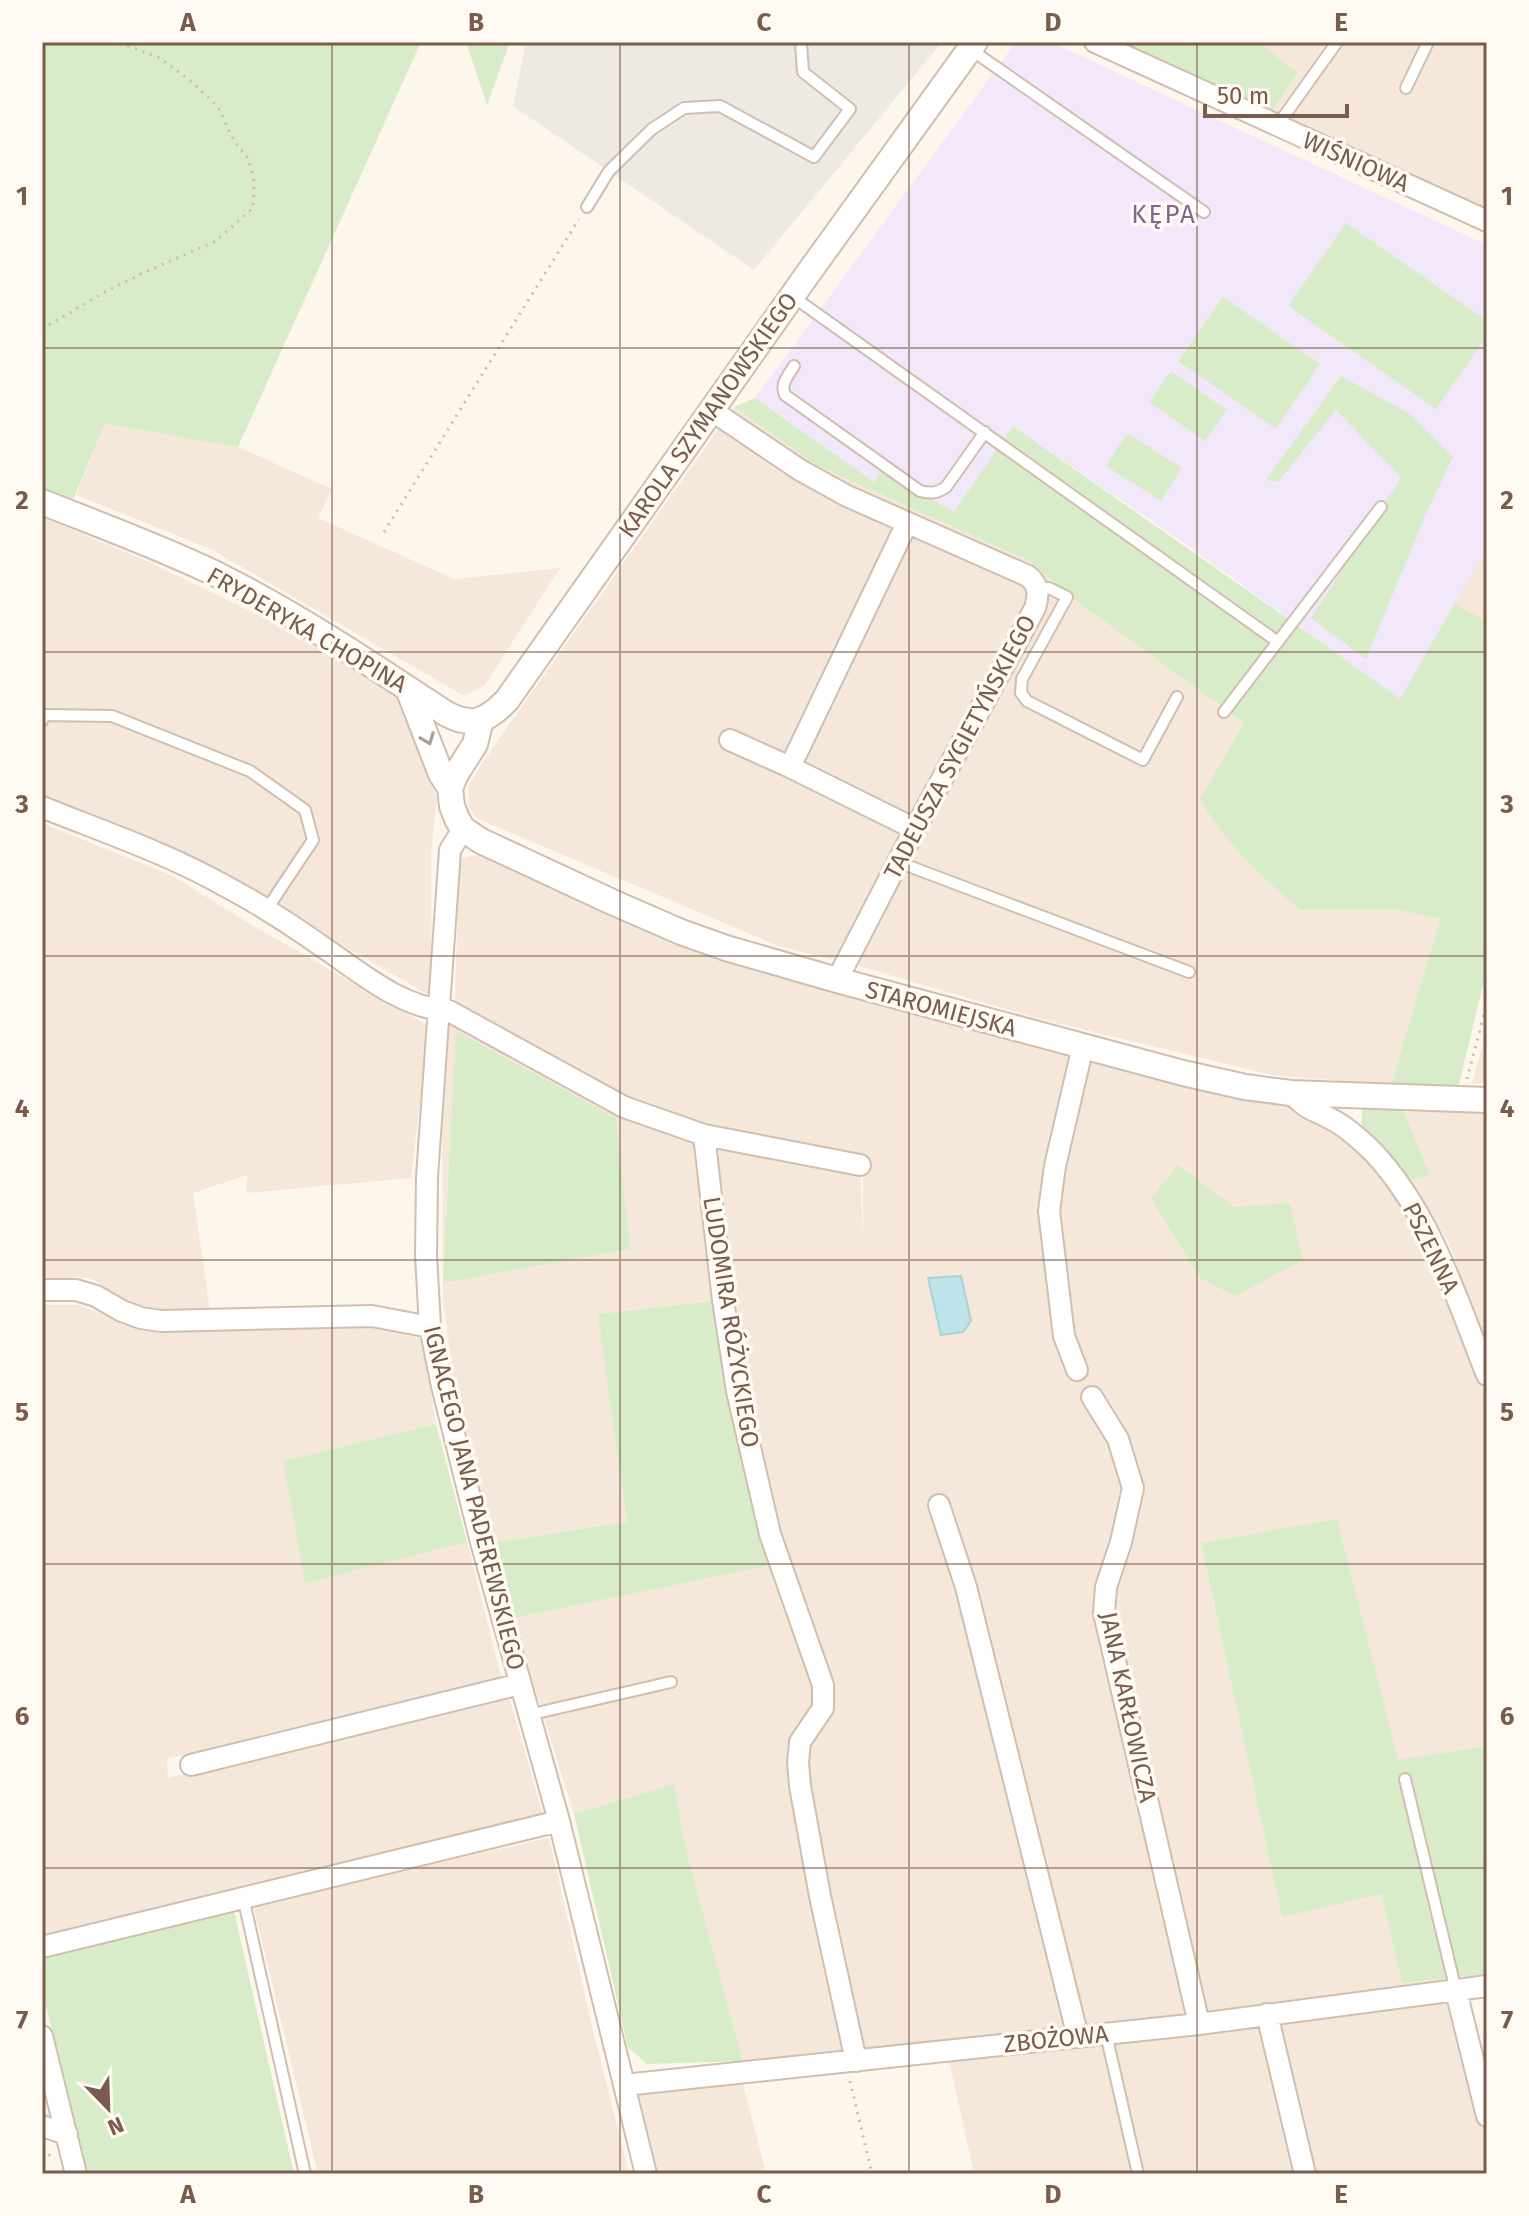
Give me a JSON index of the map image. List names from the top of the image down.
{
  "streets": {
    "street": [
      "WIŚNIOWA",
      "KAROLA SZYMANOWSKIEGO",
      "FRYDERYKA CHOPINA",
      "TADEUSZA SYGIETYŃSKIEGO",
      "STAROMIEJSKA",
      "PSZENNA",
      "LUDOMIRA RÓŻYCKIEGO",
      "IGNACEGO JANA PADEREWSKIEGO",
      "JANA KARŁOWICZA",
      "ZBOŻOWA"
    ]
  },
  "crossings": [
    ["KAROLA SZYMANOWSKIEGO", "FRYDERYKA CHOPINA"],
    ["KAROLA SZYMANOWSKIEGO", "TADEUSZA SYGIETYŃSKIEGO"],
    ["TADEUSZA SYGIETYŃSKIEGO", "STAROMIEJSKA"],
    ["STAROMIEJSKA", "PSZENNA"],
    ["STAROMIEJSKA", "IGNACEGO JANA PADEREWSKIEGO"],
    ["LUDOMIRA RÓŻYCKIEGO", "ZBOŻOWA"],
    ["IGNACEGO JANA PADEREWSKIEGO", "ZBOŻOWA"],
    ["JANA KARŁOWICZA", "ZBOŻOWA"]
  ],
  "districts": ["KĘPA"],
  "scale_bar": "50 m",
  "north": "bottom right",
  "grid": {
    "columns": [
      "A",
      "B",
      "C",
      "D",
      "E"
    ],
    "rows": [
      "1",
      "2",
      "3",
      "4",
      "5",
      "6",
      "7"
    ]
  }
}
